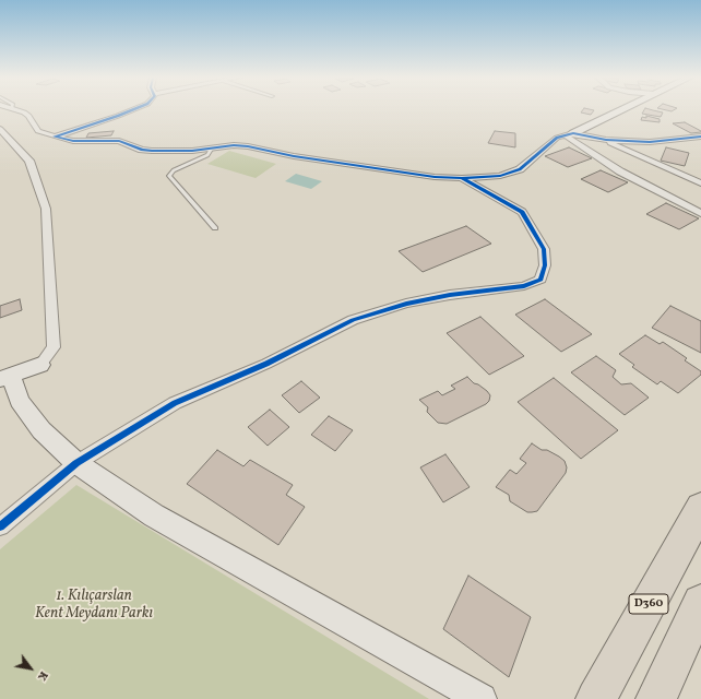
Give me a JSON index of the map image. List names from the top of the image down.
{
  "streets": {
    "highway": ["D360"]
  },
  "parks": ["1. Kılıçarslan Kent Meydanı Parkı"],
  "north": "bottom right"
}
